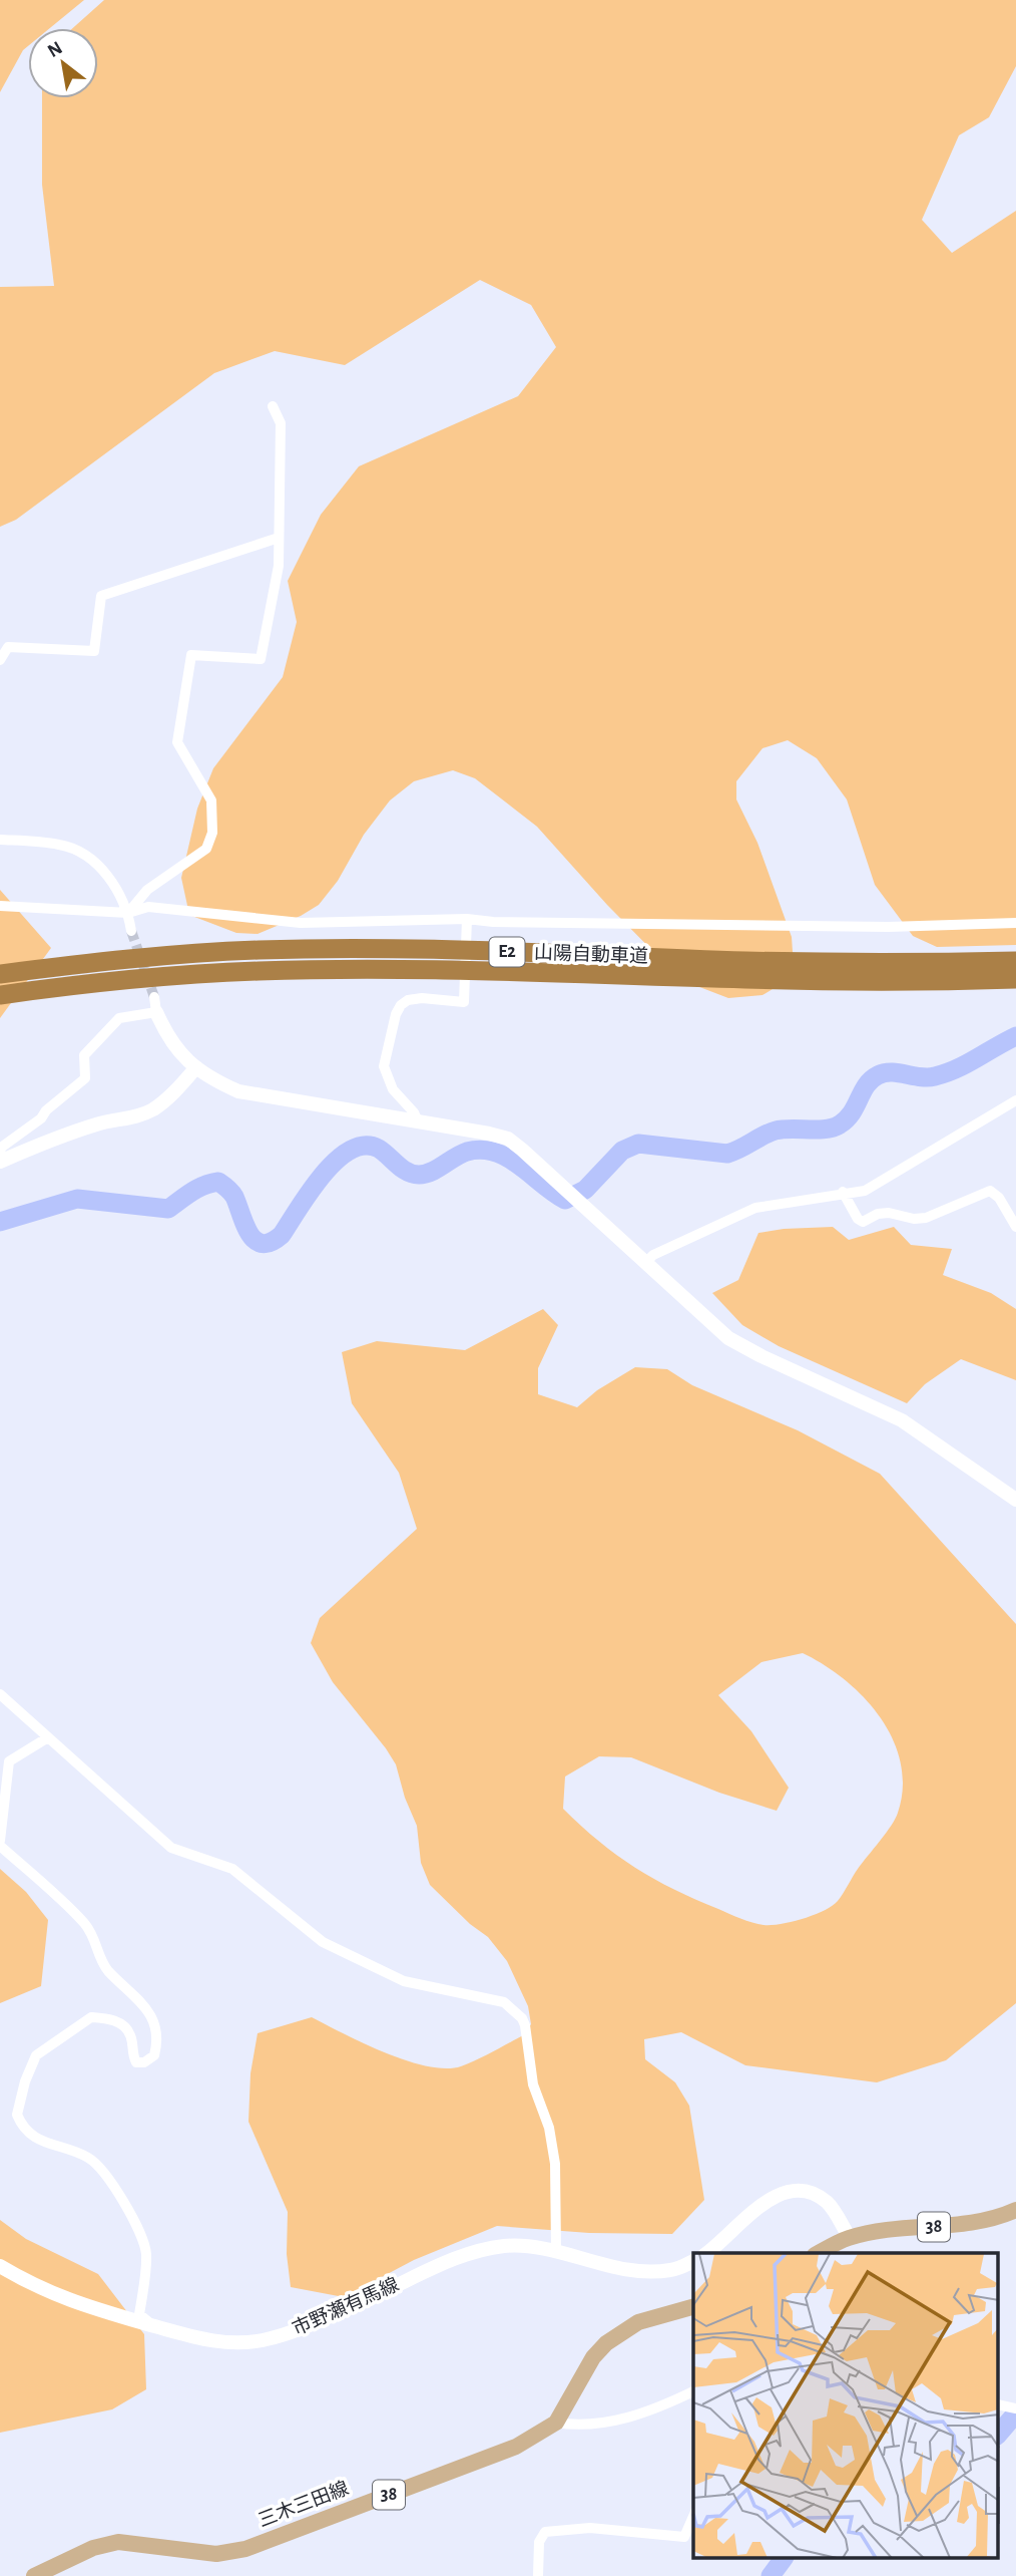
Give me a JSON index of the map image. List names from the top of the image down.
{
  "streets": {
    "highway": ["E2", "山陽自動車道"],
    "main road": ["38", "三木三田線"],
    "street": ["市野瀬有馬線"]
  },
  "north": "top left"
}
